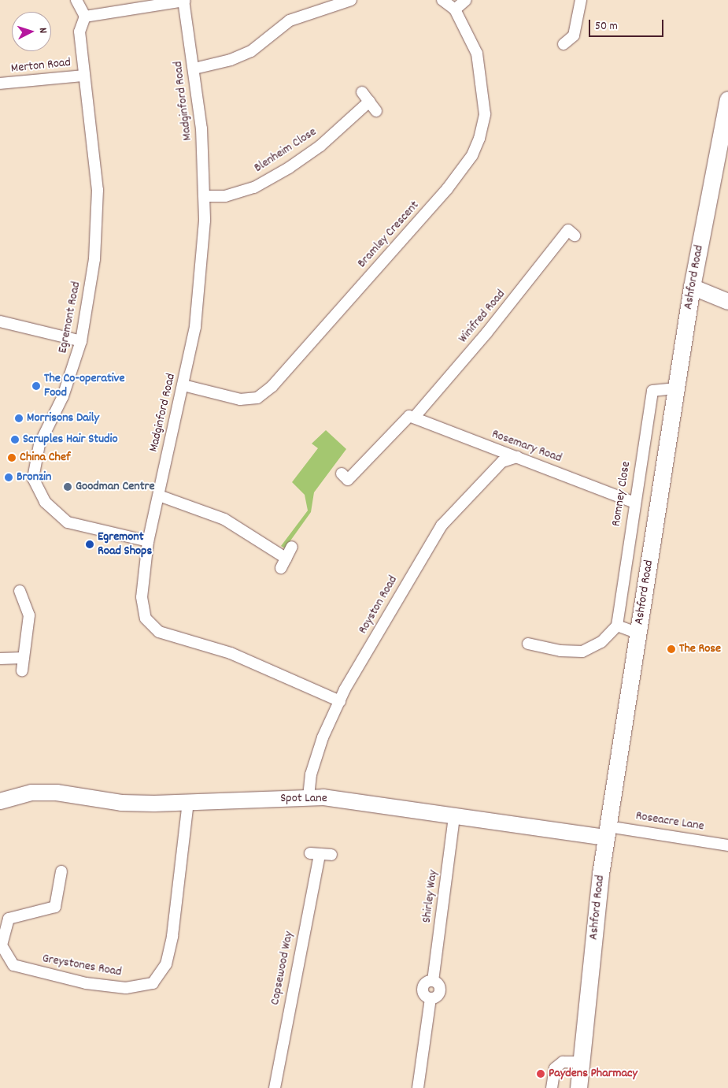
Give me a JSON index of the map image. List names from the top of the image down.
{
  "streets": {
    "main road": ["Ashford Road"],
    "street": [
      "Merton Road",
      "Madginford Road",
      "Blenheim Close",
      "Bramley Crescent",
      "Winifred Road",
      "Egremont Road",
      "Rosemary Road",
      "Romney Close",
      "Royston Road",
      "Spot Lane",
      "Roseacre Lane",
      "Shirley Way",
      "Greystones Road",
      "Copsewood Way"
    ]
  },
  "crossings": [
    ["Merton Road", "Egremont Road"],
    ["Madginford Road", "Blenheim Close"],
    ["Madginford Road", "Bramley Crescent"],
    ["Madginford Road", "Egremont Road"],
    ["Madginford Road", "Royston Road"],
    ["Ashford Road", "Romney Close"],
    ["Ashford Road", "Spot Lane"],
    ["Ashford Road", "Roseacre Lane"],
    ["Winifred Road", "Rosemary Road"],
    ["Rosemary Road", "Romney Close"],
    ["Rosemary Road", "Royston Road"],
    ["Royston Road", "Spot Lane"],
    ["Spot Lane", "Roseacre Lane"],
    ["Spot Lane", "Shirley Way"],
    ["Spot Lane", "Greystones Road"]
  ],
  "places": [
    "The Co-operative Food",
    "Morrisons Daily",
    "Scruples Hair Studio",
    "China Chef",
    "Bronzin",
    "Goodman Centre",
    "Egremont Road Shops",
    "The Rose",
    "Paydens Pharmacy"
  ],
  "scale_bar": "50 m",
  "north": "right"
}
